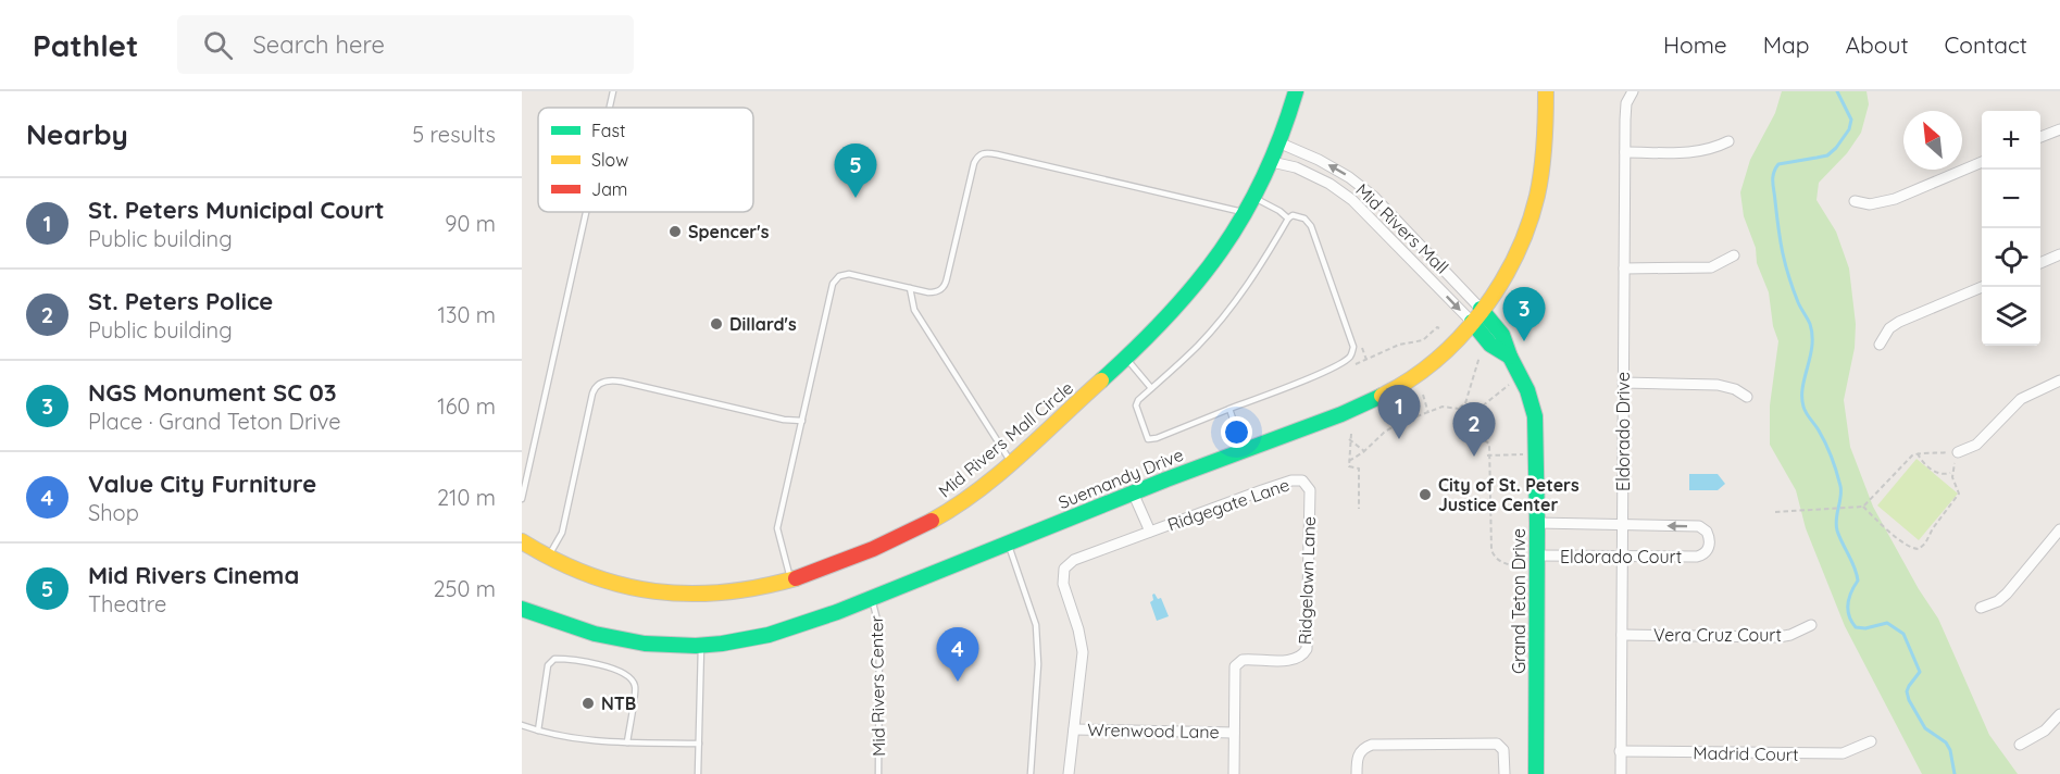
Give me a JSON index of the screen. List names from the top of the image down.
{
  "streets": {
    "street": [
      "Mid Rivers Mall",
      "Eldorado Drive",
      "Mid Rivers Mall Circle",
      "Suemandy Drive",
      "Ridgegate Lane",
      "Eldorado Court",
      "Ridgelawn Lane",
      "Grand Teton Drive",
      "Vera Cruz Court",
      "Wrenwood Lane",
      "Madrid Court"
    ],
    "lane": ["Mid Rivers Center"]
  },
  "crossings": [
    ["Mid Rivers Mall", "Mid Rivers Mall Circle"],
    ["Mid Rivers Mall", "Suemandy Drive"],
    ["Mid Rivers Mall", "Grand Teton Drive"],
    ["Eldorado Drive", "Eldorado Court"],
    ["Eldorado Drive", "Vera Cruz Court"],
    ["Eldorado Drive", "Madrid Court"],
    ["Suemandy Drive", "Ridgegate Lane"],
    ["Suemandy Drive", "Grand Teton Drive"],
    ["Suemandy Drive", "Mid Rivers Center"],
    ["Ridgegate Lane", "Ridgelawn Lane"],
    ["Ridgegate Lane", "Wrenwood Lane"],
    ["Eldorado Court", "Grand Teton Drive"],
    ["Ridgelawn Lane", "Wrenwood Lane"]
  ],
  "places": [
    "Spencer's",
    "Dillard's",
    "City of St. Peters Justice Center",
    "NTB"
  ],
  "legend": ["Fast", "Slow", "Jam"],
  "north": "top left",
  "page": {
    "header": "Pathlet",
    "search": "Search here",
    "nav": [
      "Home",
      "Map",
      "About",
      "Contact"
    ],
    "heading": ["Nearby", "5 results"],
    "map_buttons": ["+", "−"],
    "pins": [
      "5",
      "3",
      "1",
      "2",
      "4"
    ],
    "list": [
      {
        "mark": "1",
        "name": "St. Peters Municipal Court",
        "note": "Public building",
        "value": "90 m"
      },
      {
        "mark": "2",
        "name": "St. Peters Police",
        "note": "Public building",
        "value": "130 m"
      },
      {
        "mark": "3",
        "name": "NGS Monument SC 03",
        "note": "Place · Grand Teton Drive",
        "value": "160 m"
      },
      {
        "mark": "4",
        "name": "Value City Furniture",
        "note": "Shop",
        "value": "210 m"
      },
      {
        "mark": "5",
        "name": "Mid Rivers Cinema",
        "note": "Theatre",
        "value": "250 m"
      }
    ]
  }
}
